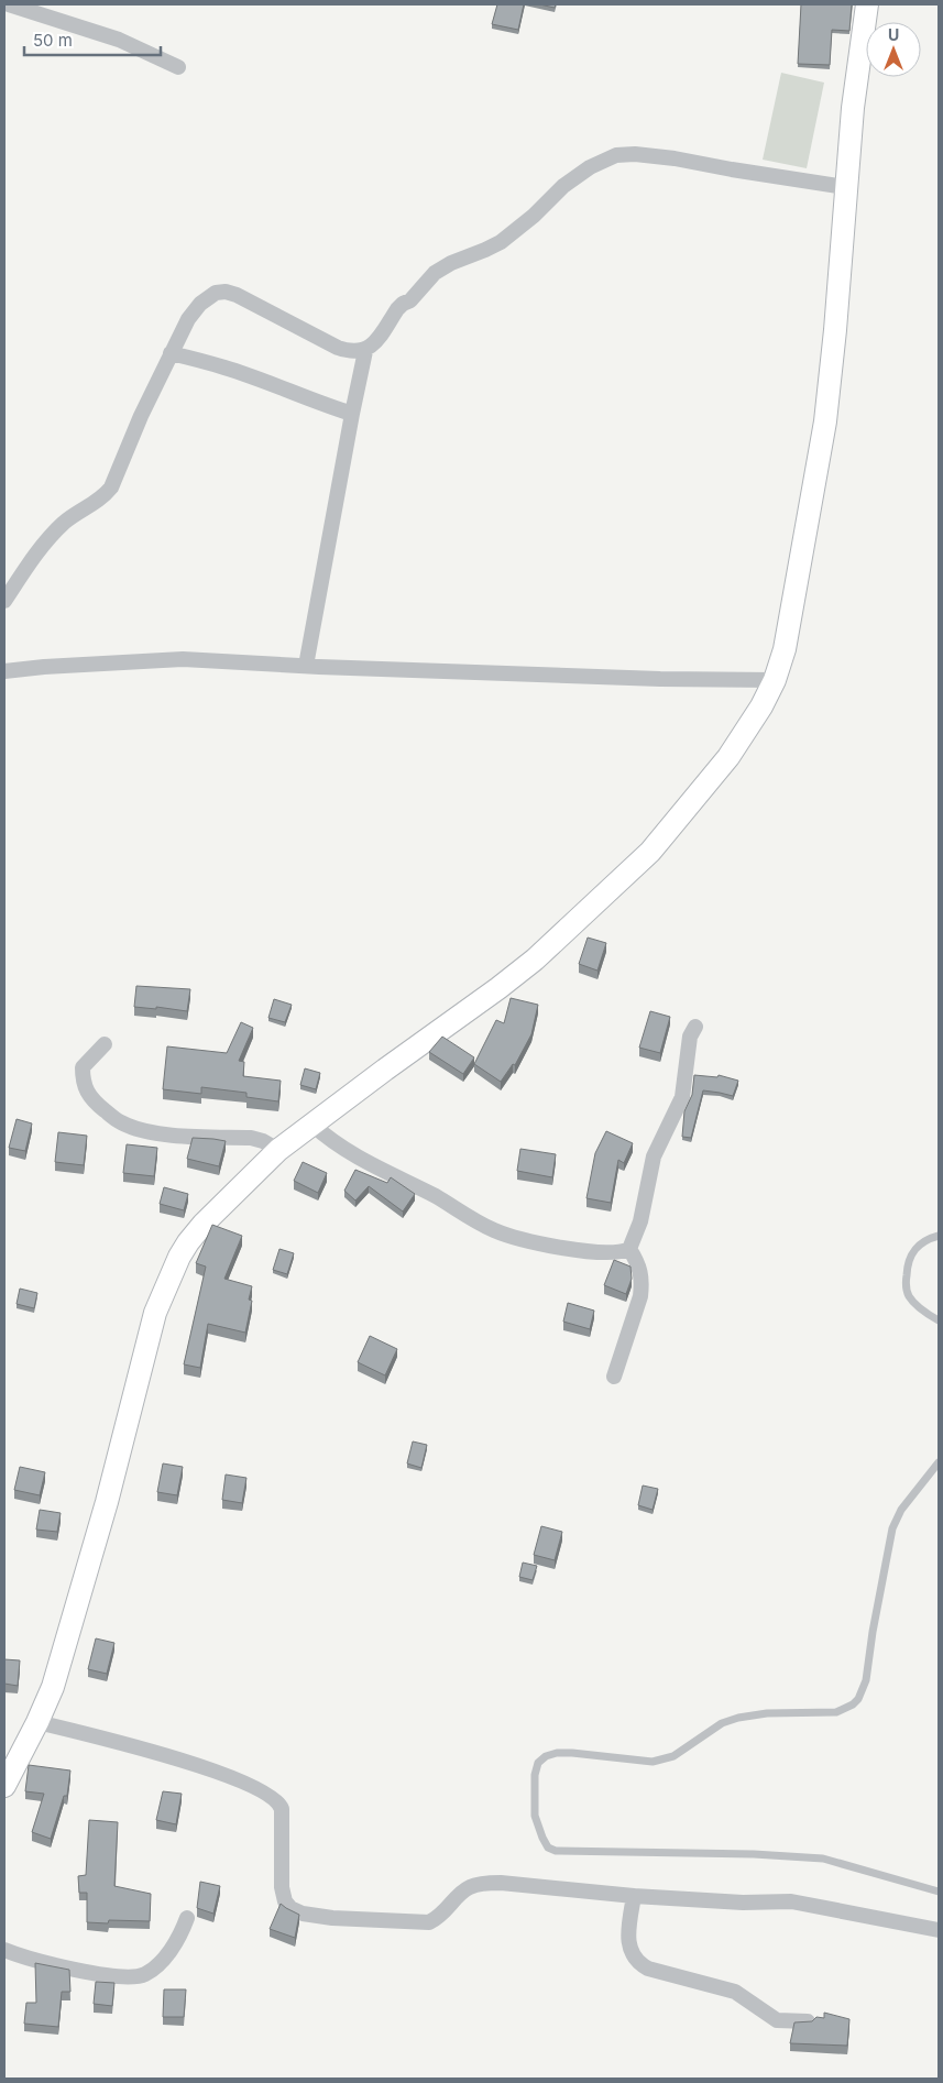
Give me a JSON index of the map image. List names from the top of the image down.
{
  "scale_bar": "50 m",
  "north": "top"
}
